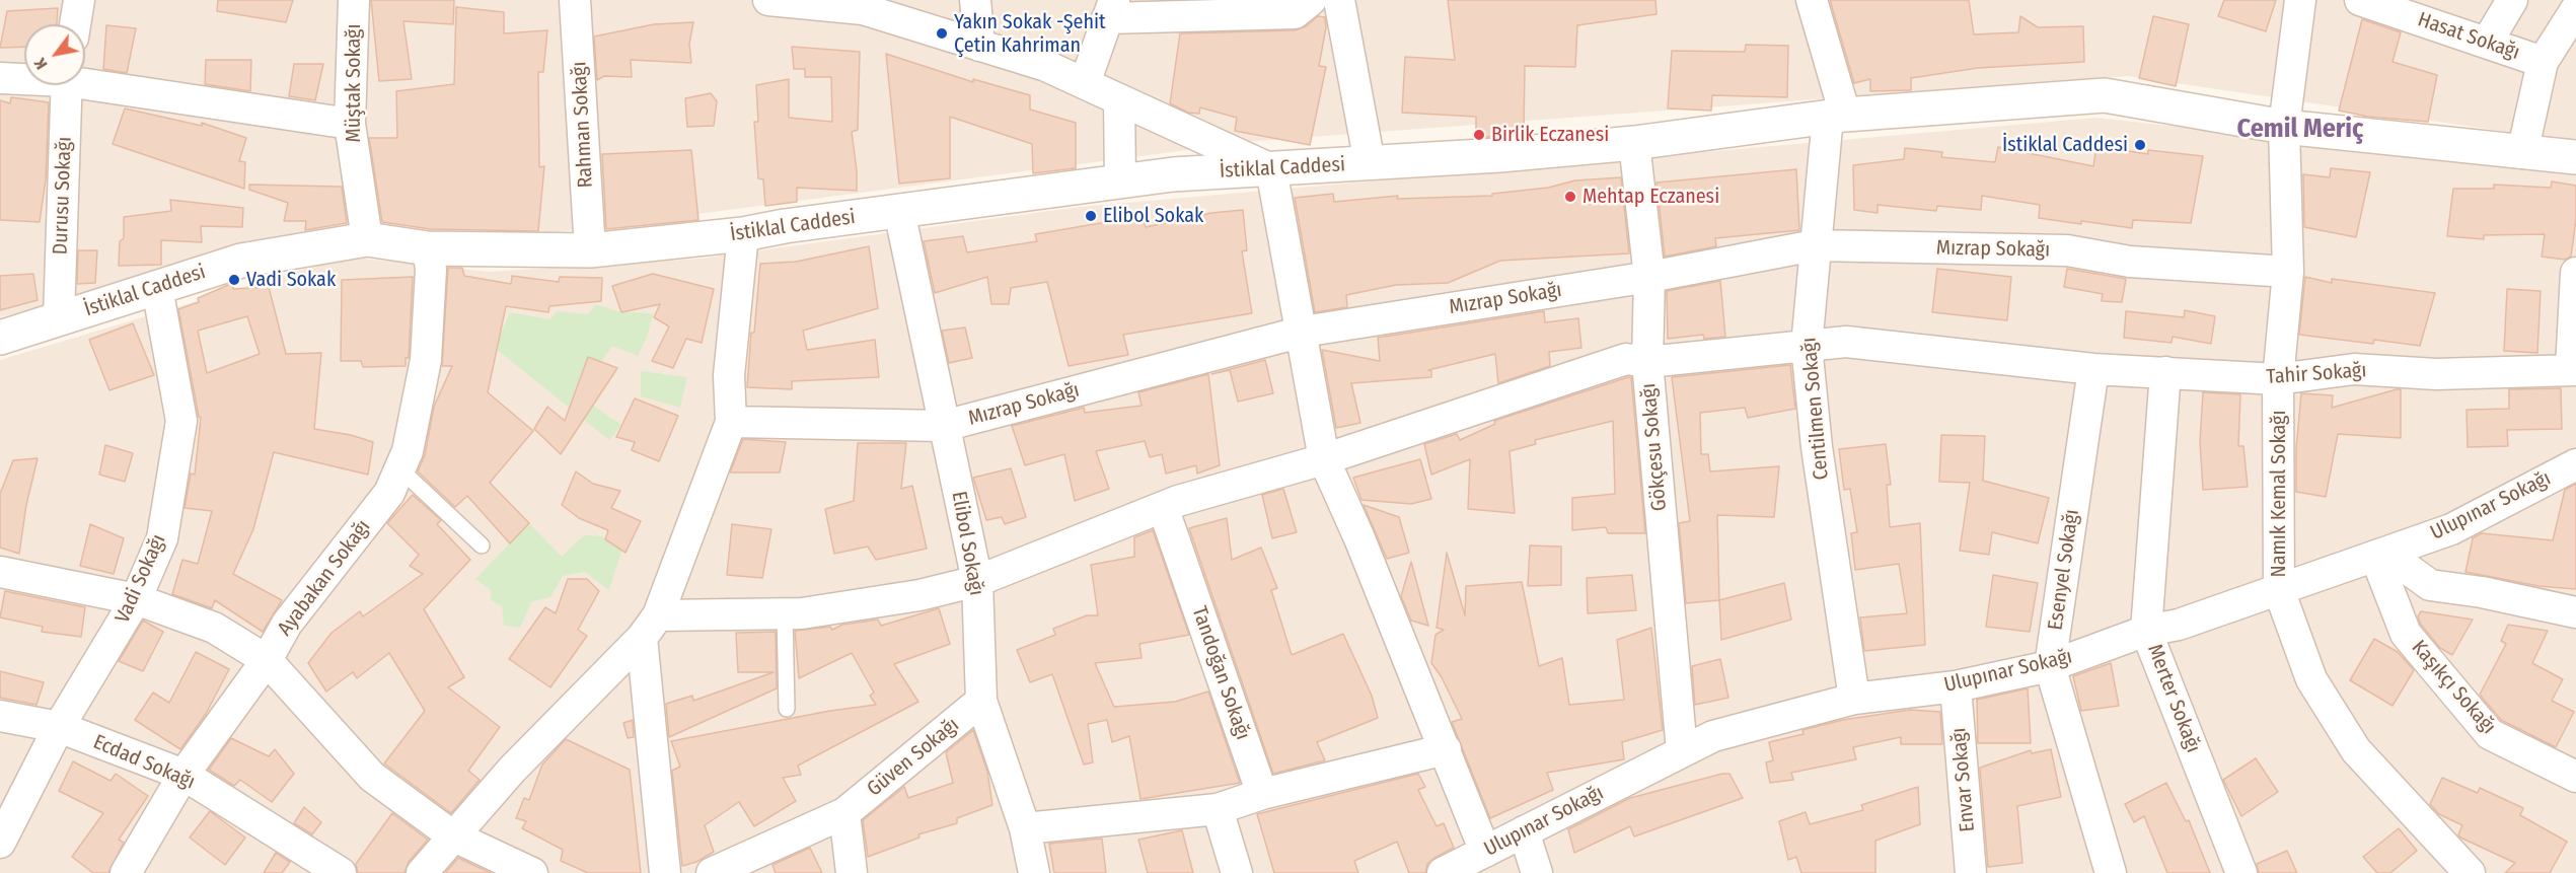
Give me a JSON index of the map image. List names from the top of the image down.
{
  "streets": {
    "street": [
      "Hasat Sokağı",
      "Müştak Sokağı",
      "Rahman Sokağı",
      "İstiklal Caddesi",
      "Durusu Sokağı",
      "Mızrap Sokağı",
      "Tahir Sokağı",
      "Centilmen Sokağı",
      "Gökçesu Sokağı",
      "Namık Kemal Sokağı",
      "Ulupınar Sokağı",
      "Elibol Sokağı",
      "Esenyel Sokağı",
      "Ayabakan Sokağı",
      "Vadi Sokağı",
      "Tandoğan Sokağı",
      "Kaşıkçı Sokağı",
      "Merter Sokağı",
      "Güven Sokağı",
      "Ecdad Sokağı",
      "Envar Sokağı"
    ]
  },
  "crossings": [
    ["Müştak Sokağı", "İstiklal Caddesi"],
    ["Rahman Sokağı", "İstiklal Caddesi"],
    ["İstiklal Caddesi", "Durusu Sokağı"],
    ["İstiklal Caddesi", "Centilmen Sokağı"],
    ["İstiklal Caddesi", "Gökçesu Sokağı"],
    ["İstiklal Caddesi", "Namık Kemal Sokağı"],
    ["İstiklal Caddesi", "Elibol Sokağı"],
    ["İstiklal Caddesi", "Ayabakan Sokağı"],
    ["İstiklal Caddesi", "Vadi Sokağı"],
    ["Mızrap Sokağı", "Centilmen Sokağı"],
    ["Mızrap Sokağı", "Gökçesu Sokağı"],
    ["Mızrap Sokağı", "Namık Kemal Sokağı"],
    ["Mızrap Sokağı", "Elibol Sokağı"],
    ["Tahir Sokağı", "Centilmen Sokağı"],
    ["Tahir Sokağı", "Gökçesu Sokağı"],
    ["Tahir Sokağı", "Namık Kemal Sokağı"],
    ["Tahir Sokağı", "Elibol Sokağı"],
    ["Tahir Sokağı", "Esenyel Sokağı"],
    ["Tahir Sokağı", "Tandoğan Sokağı"],
    ["Tahir Sokağı", "Merter Sokağı"],
    ["Centilmen Sokağı", "Ulupınar Sokağı"],
    ["Gökçesu Sokağı", "Ulupınar Sokağı"],
    ["Namık Kemal Sokağı", "Ulupınar Sokağı"],
    ["Ulupınar Sokağı", "Esenyel Sokağı"],
    ["Ulupınar Sokağı", "Kaşıkçı Sokağı"],
    ["Ulupınar Sokağı", "Merter Sokağı"],
    ["Ulupınar Sokağı", "Envar Sokağı"],
    ["Elibol Sokağı", "Güven Sokağı"],
    ["Ayabakan Sokağı", "Ecdad Sokağı"],
    ["Vadi Sokağı", "Ecdad Sokağı"]
  ],
  "districts": ["Cemil Meriç"],
  "places": [
    "Yakın Sokak -Şehit Çetin Kahriman",
    "Birlik Eczanesi",
    "İstiklal Caddesi",
    "Mehtap Eczanesi",
    "Elibol Sokak",
    "Vadi Sokak"
  ],
  "north": "bottom left"
}
